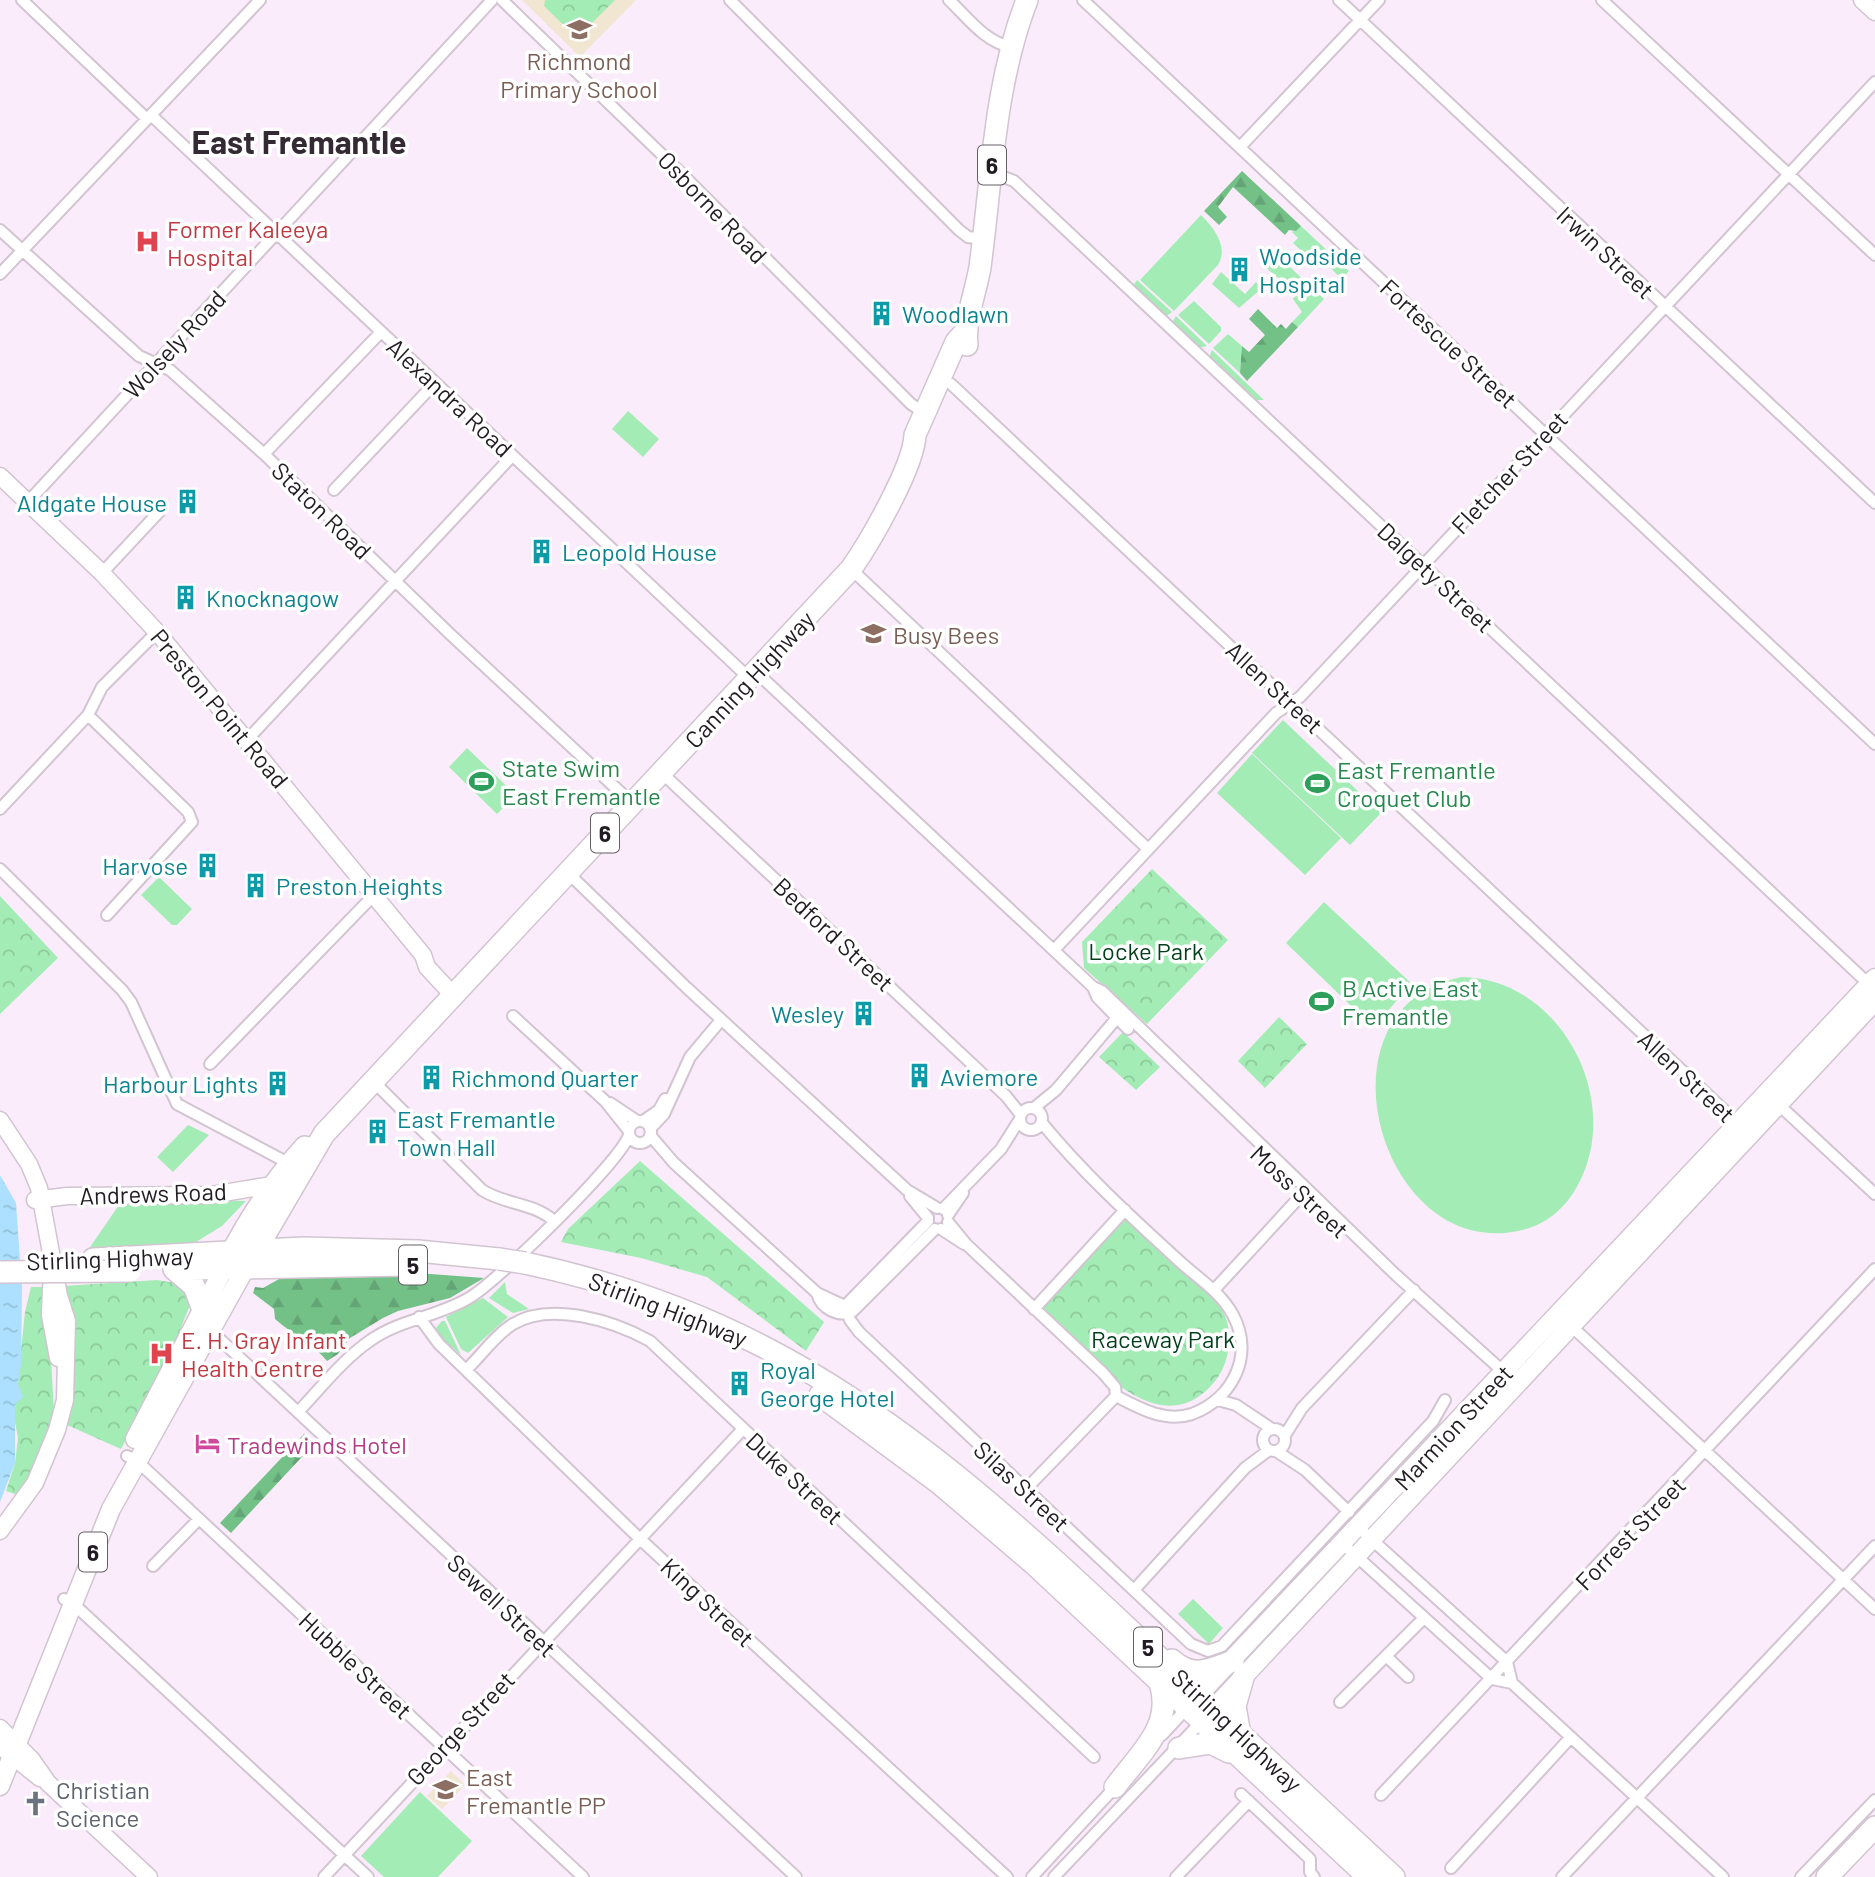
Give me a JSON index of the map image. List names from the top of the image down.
{
  "streets": {
    "highway": [
      "6",
      "Canning Highway",
      "Stirling Highway",
      "5"
    ],
    "main road": ["Marmion Street"],
    "street": [
      "Osborne Road",
      "Irwin Street",
      "Fortescue Street",
      "Wolsely Road",
      "Alexandra Road",
      "Fletcher Street",
      "Staton Road",
      "Dalgety Street",
      "Allen Street",
      "Preston Point Road",
      "Bedford Street",
      "Moss Street",
      "Andrews Road",
      "Duke Street",
      "Silas Street",
      "Forrest Street",
      "King Street",
      "Sewell Street",
      "Hubble Street",
      "George Street"
    ]
  },
  "crossings": [
    ["Osborne Road", "Canning Highway"],
    ["Irwin Street", "Fletcher Street"],
    ["Fortescue Street", "Fletcher Street"],
    ["Wolsely Road", "Alexandra Road"],
    ["Wolsely Road", "Staton Road"],
    ["Wolsely Road", "Preston Point Road"],
    ["Alexandra Road", "Canning Highway"],
    ["Alexandra Road", "Moss Street"],
    ["Fletcher Street", "Dalgety Street"],
    ["Fletcher Street", "Allen Street"],
    ["Fletcher Street", "Moss Street"],
    ["Staton Road", "Canning Highway"],
    ["Dalgety Street", "Canning Highway"],
    ["Dalgety Street", "Marmion Street"],
    ["Canning Highway", "Allen Street"],
    ["Canning Highway", "Preston Point Road"],
    ["Canning Highway", "Bedford Street"],
    ["Canning Highway", "Moss Street"],
    ["Canning Highway", "Andrews Road"],
    ["Canning Highway", "Stirling Highway"],
    ["Canning Highway", "Sewell Street"],
    ["Canning Highway", "Hubble Street"],
    ["Allen Street", "Marmion Street"],
    ["Moss Street", "Marmion Street"],
    ["Stirling Highway", "Marmion Street"],
    ["Duke Street", "King Street"],
    ["Duke Street", "George Street"],
    ["King Street", "George Street"],
    ["Sewell Street", "George Street"],
    ["Hubble Street", "George Street"]
  ],
  "districts": ["East Fremantle"],
  "parks": ["Locke Park", "Raceway Park"],
  "places": {
    "school or university": ["Richmond Primary School", "Busy Bees", "East Fremantle PP"],
    "hospital": ["Former Kaleeya Hospital", "E. H. Gray Infant Health Centre"],
    "building": [
      "Woodside Hospital",
      "Woodlawn",
      "Aldgate House",
      "Leopold House",
      "Knocknagow",
      "Harvose",
      "Preston Heights",
      "Wesley",
      "Aviemore",
      "Richmond Quarter",
      "Harbour Lights",
      "East Fremantle Town Hall",
      "Royal George Hotel"
    ],
    "sports": ["State Swim East Fremantle", "East Fremantle Croquet Club", "B Active East Fremantle"],
    "hotel": ["Tradewinds Hotel"],
    "church": ["Christian Science"]
  }
}
